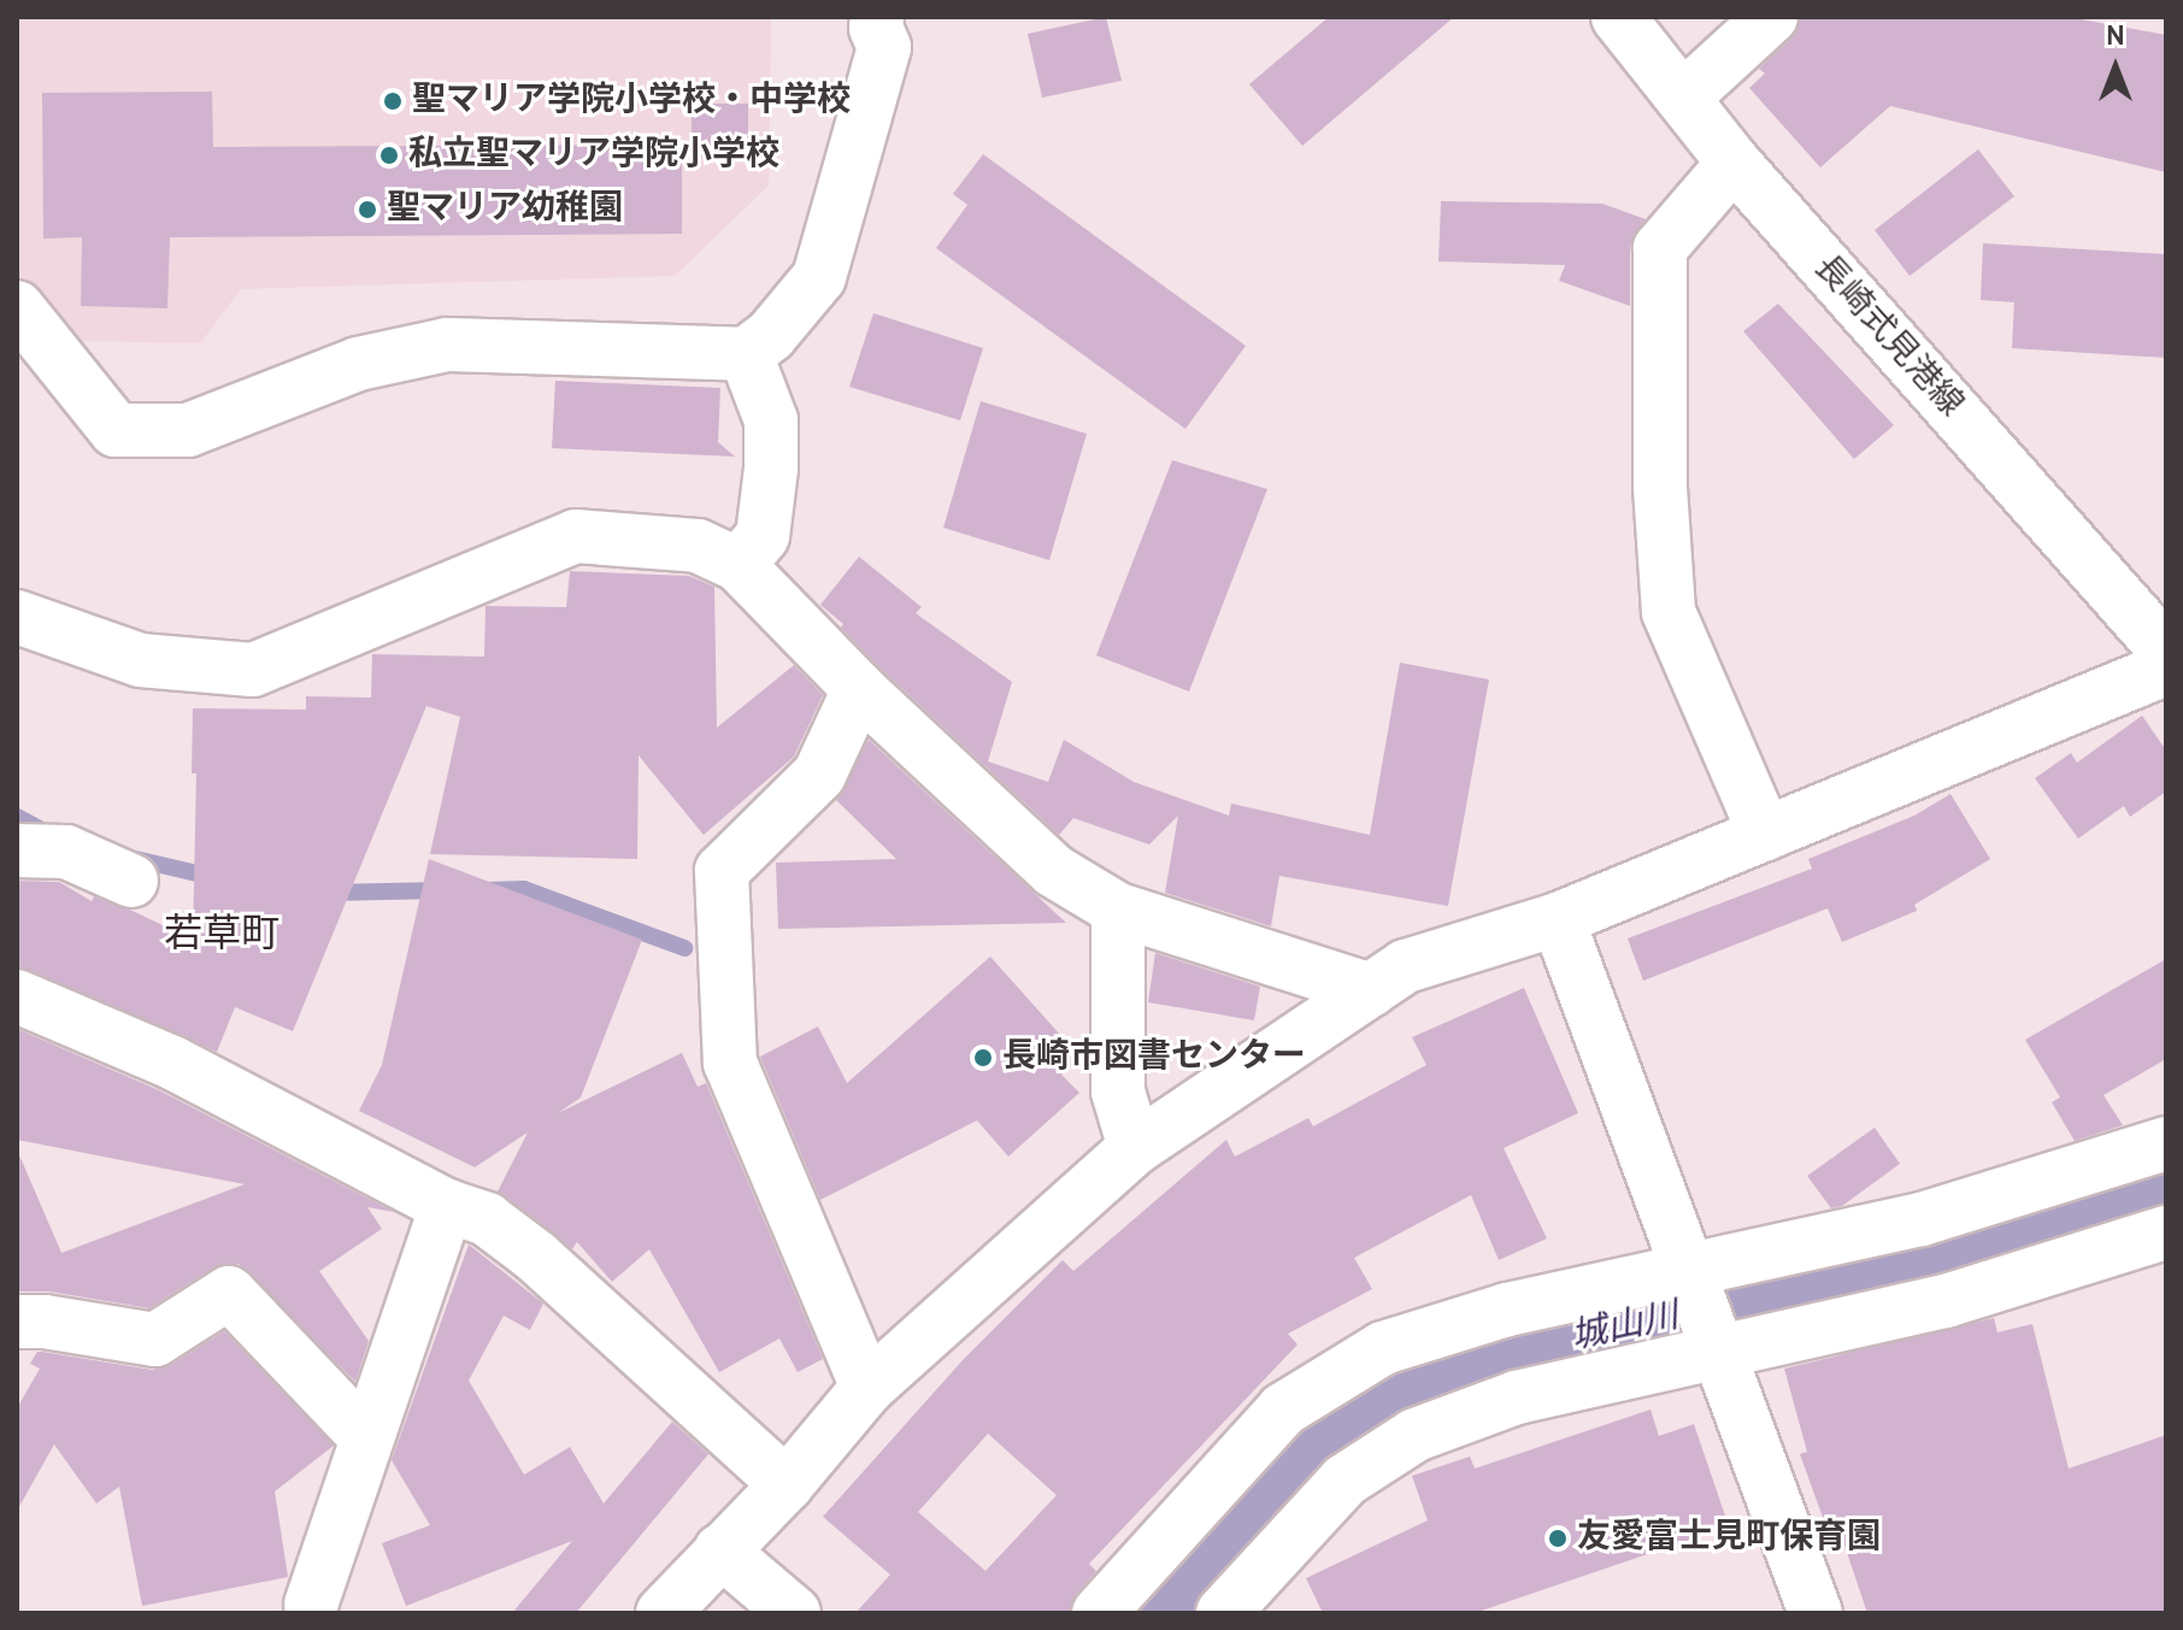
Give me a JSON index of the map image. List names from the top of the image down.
{
  "streets": {
    "street": ["長崎式見港線"]
  },
  "districts": ["若草町"],
  "water": ["城山川"],
  "places": [
    "聖マリア学院小学校・中学校",
    "私立聖マリア学院小学校",
    "聖マリア幼稚園",
    "長崎市図書センター",
    "友愛富士見町保育園"
  ],
  "north": "top"
}
